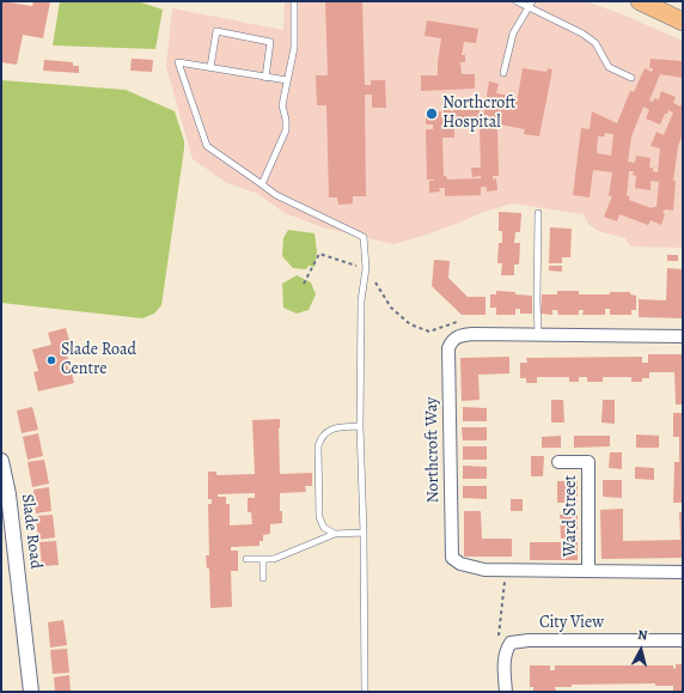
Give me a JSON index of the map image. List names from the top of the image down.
{
  "streets": {
    "street": [
      "Northcroft Way",
      "Ward Street",
      "Slade Road",
      "City View"
    ]
  },
  "crossings": [
    ["Northcroft Way", "Ward Street"]
  ],
  "places": ["Northcroft Hospital", "Slade Road Centre"],
  "north": "top"
}
